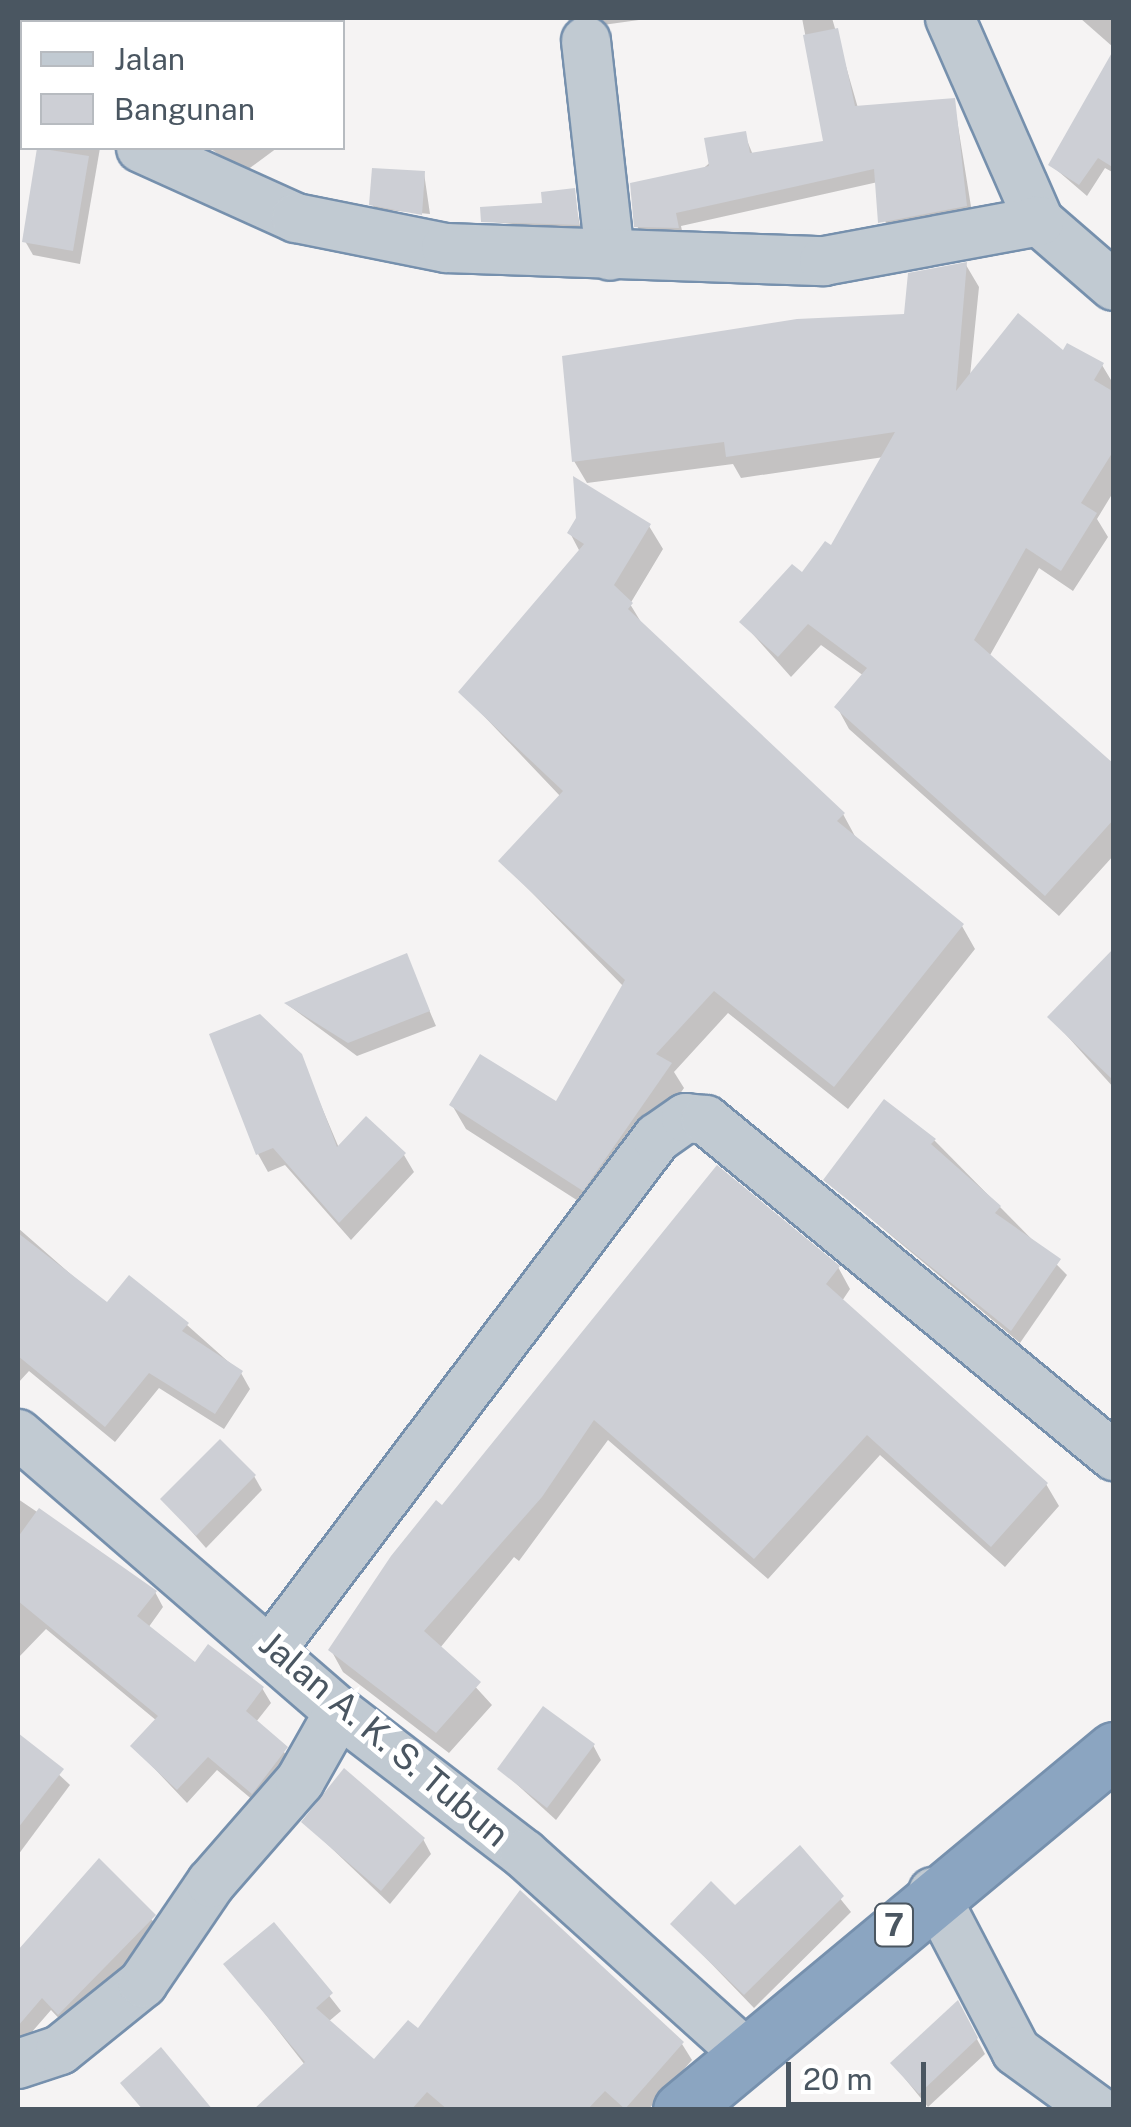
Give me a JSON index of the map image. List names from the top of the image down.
{
  "streets": {
    "highway": ["7"],
    "street": ["Jalan A. K. S. Tubun"]
  },
  "crossings": [
    ["Jalan A. K. S. Tubun", "7"]
  ],
  "legend": ["Jalan", "Bangunan"],
  "scale_bar": "20 m"
}
